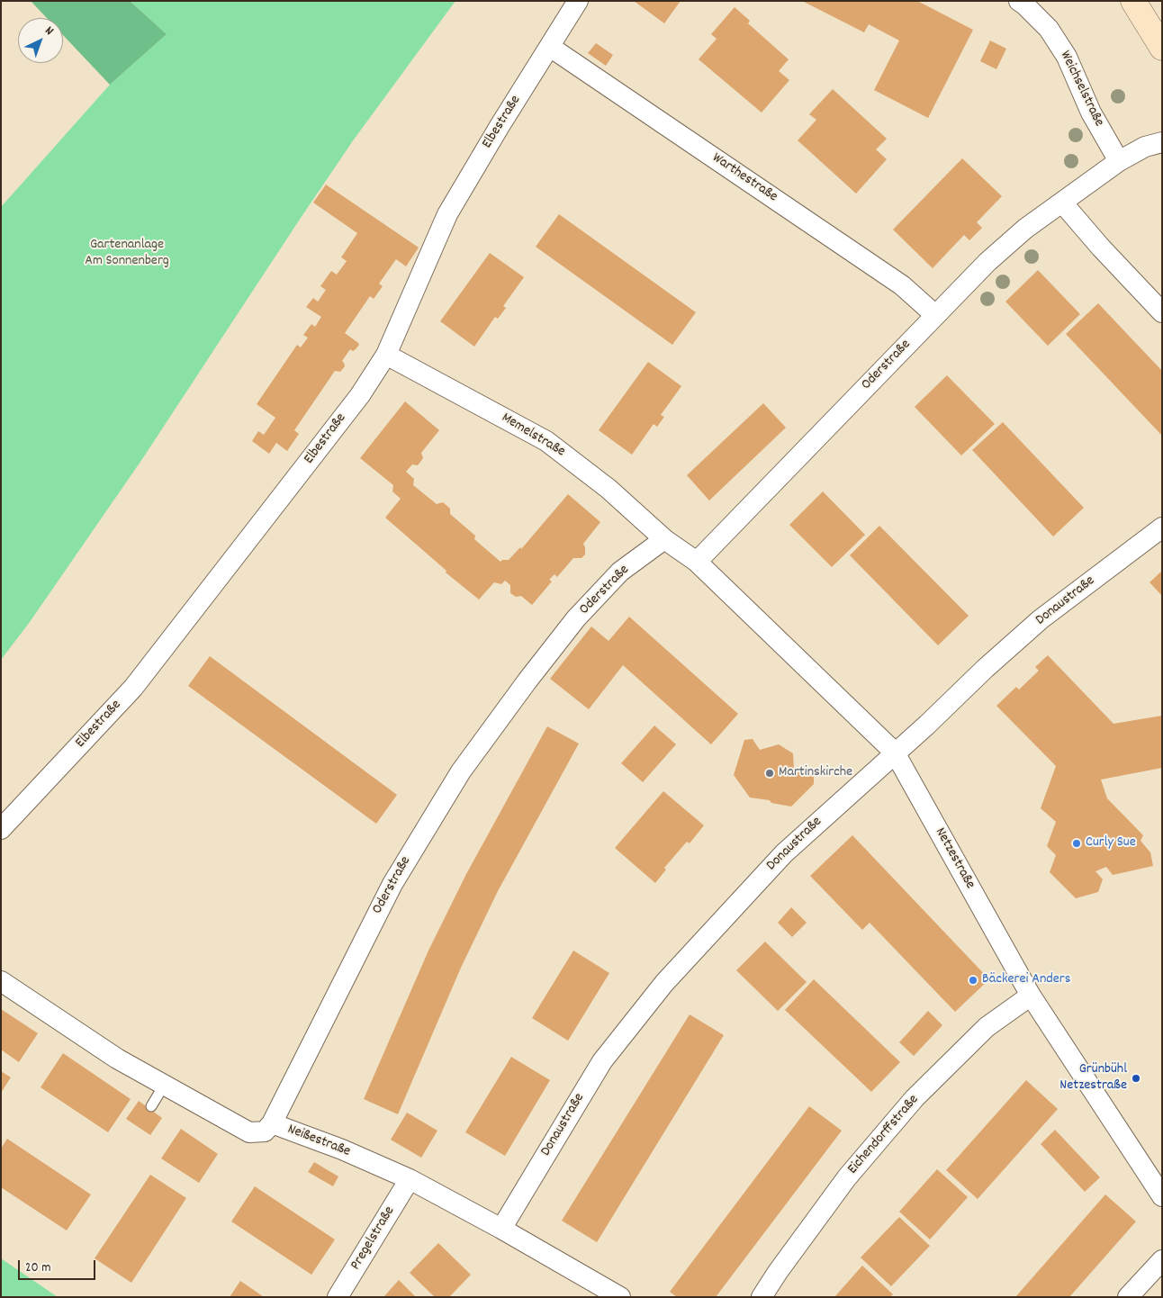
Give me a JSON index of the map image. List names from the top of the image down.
{
  "streets": {
    "street": [
      "Weichselstraße",
      "Elbestraße",
      "Warthestraße",
      "Oderstraße",
      "Memelstraße",
      "Donaustraße",
      "Netzestraße",
      "Eichendorffstraße",
      "Neißestraße",
      "Pregelstraße"
    ]
  },
  "crossings": [
    ["Weichselstraße", "Oderstraße"],
    ["Elbestraße", "Warthestraße"],
    ["Elbestraße", "Memelstraße"],
    ["Warthestraße", "Oderstraße"],
    ["Oderstraße", "Memelstraße"],
    ["Oderstraße", "Netzestraße"],
    ["Oderstraße", "Neißestraße"],
    ["Donaustraße", "Netzestraße"],
    ["Donaustraße", "Neißestraße"],
    ["Netzestraße", "Eichendorffstraße"],
    ["Neißestraße", "Pregelstraße"]
  ],
  "parks": ["Gartenanlage Am Sonnenberg"],
  "places": [
    "Martinskirche",
    "Curly Sue",
    "Bäckerei Anders",
    "Grünbühl Netzestraße"
  ],
  "scale_bar": "20 m",
  "north": "top right"
}
